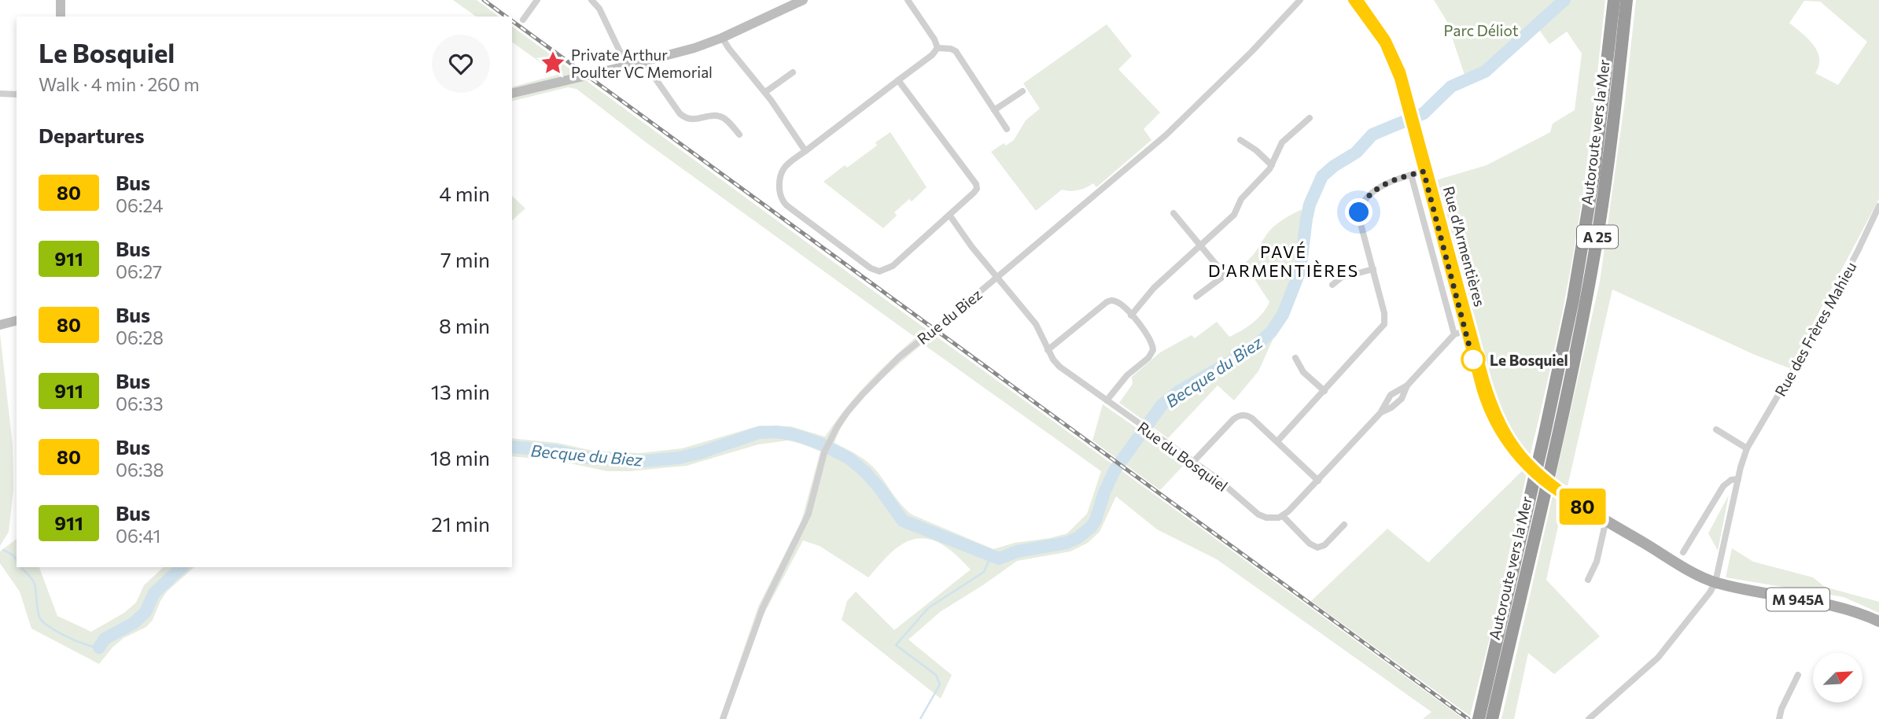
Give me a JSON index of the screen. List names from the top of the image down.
{
  "streets": {
    "highway": ["Autoroute vers la Mer", "A 25"],
    "main road": ["Rue d'Armentières", "M 945A"],
    "street": ["Rue du Biez", "Rue des Frères Mahieu", "Rue du Bosquiel"]
  },
  "crossings": [
    ["Rue d'Armentières", "Rue des Frères Mahieu"],
    ["Rue du Biez", "Rue du Bosquiel"]
  ],
  "districts": ["PAVÉ D'ARMENTIÈRES"],
  "water": ["Becque du Biez"],
  "parks": ["Parc Déliot"],
  "places": {
    "place": ["Private Arthur Poulter VC Memorial"],
    "other": ["Le Bosquiel"]
  },
  "lines": ["bus line 80"],
  "north": "top right",
  "page": {
    "on_map": "80",
    "heading": [
      ["Le Bosquiel", "Walk · 4 min · 260 m"],
      "Departures"
    ],
    "list": [
      {
        "mark": "80",
        "name": "Bus",
        "note": "06:24",
        "value": "4 min"
      },
      {
        "mark": "911",
        "name": "Bus",
        "note": "06:27",
        "value": "7 min"
      },
      {
        "mark": "80",
        "name": "Bus",
        "note": "06:28",
        "value": "8 min"
      },
      {
        "mark": "911",
        "name": "Bus",
        "note": "06:33",
        "value": "13 min"
      },
      {
        "mark": "80",
        "name": "Bus",
        "note": "06:38",
        "value": "18 min"
      },
      {
        "mark": "911",
        "name": "Bus",
        "note": "06:41",
        "value": "21 min"
      }
    ]
  }
}
